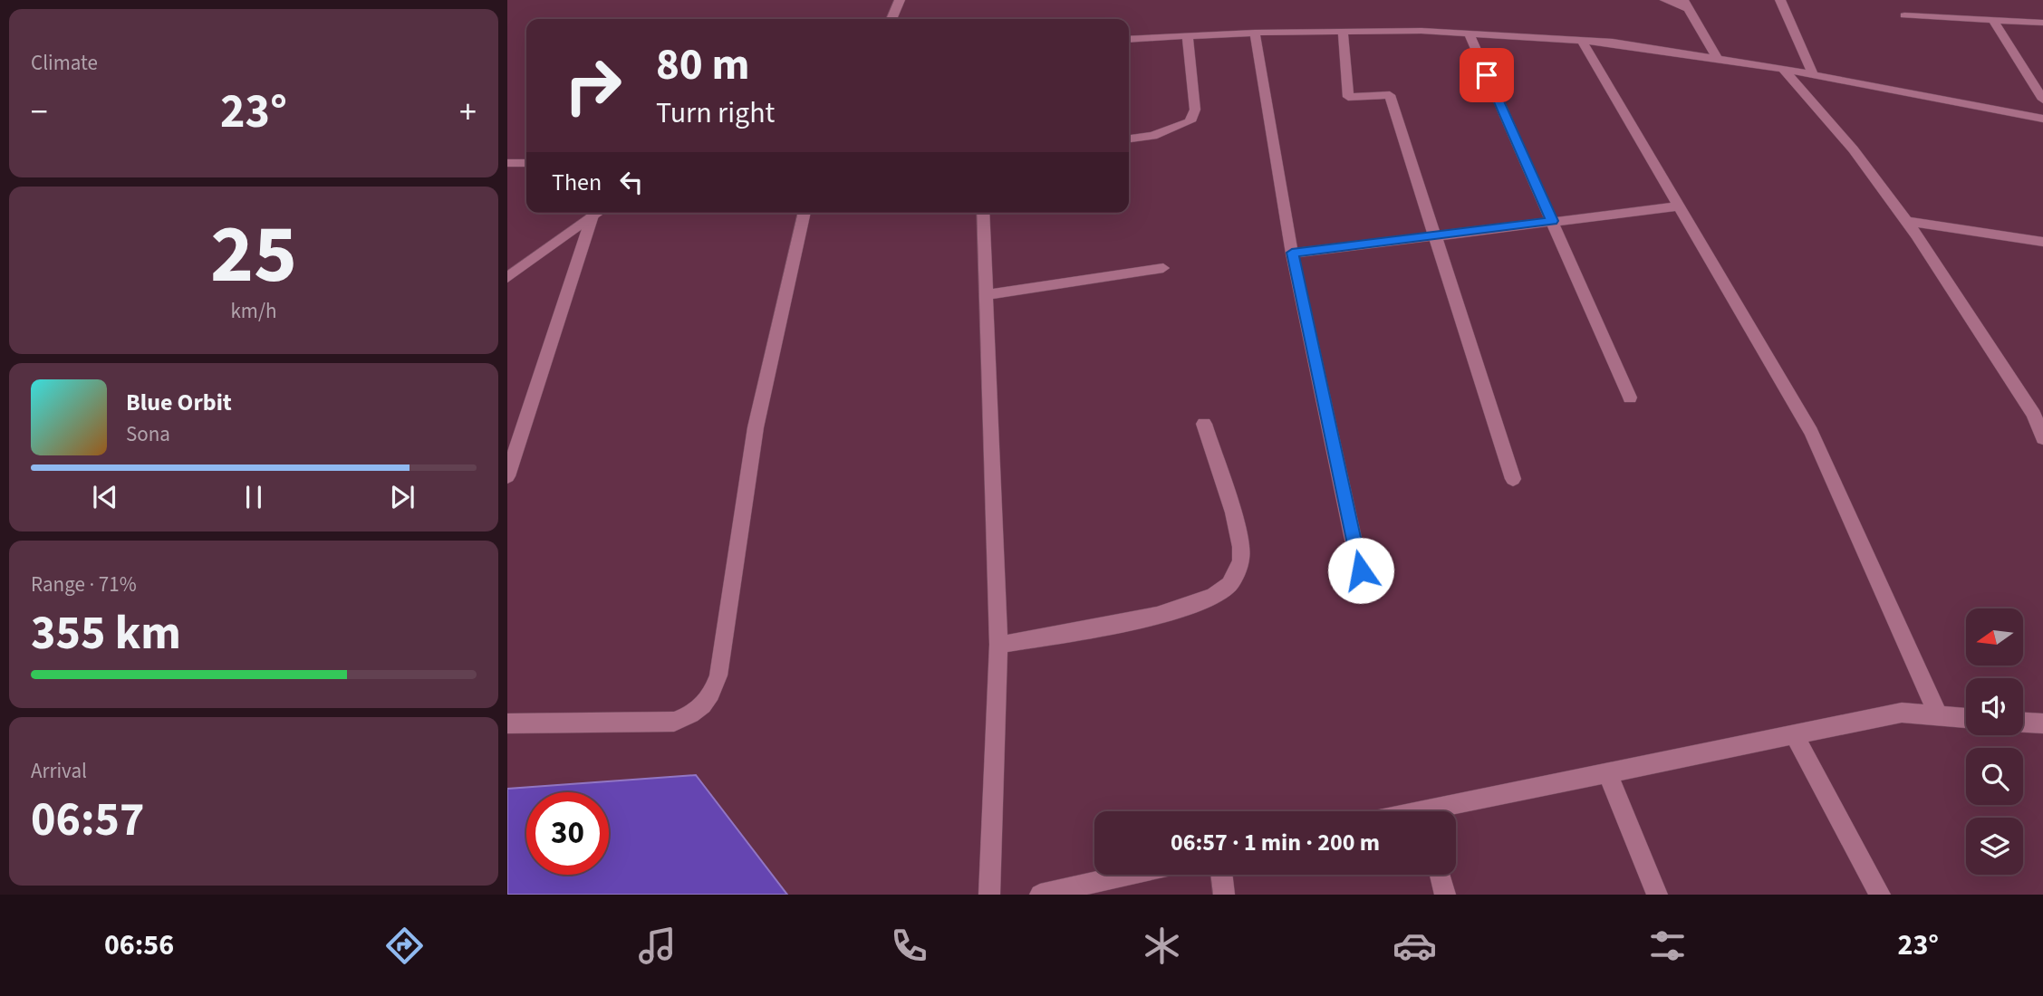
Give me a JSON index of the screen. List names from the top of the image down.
{
  "north": "left",
  "page": {
    "tile": [
      "Climate",
      ["25", "km/h"],
      ["Range · 71%", "355 km"],
      ["Arrival", "06:57"]
    ],
    "turn": ["80 m", "Turn right"],
    "heat": ["−", "23°", "+"],
    "then": "Then",
    "song": ["Blue Orbit", "Sona"],
    "limit": "30",
    "trip": "06:57 · 1 min · 200 m",
    "tabs": ["06:56", "23°"]
  }
}
